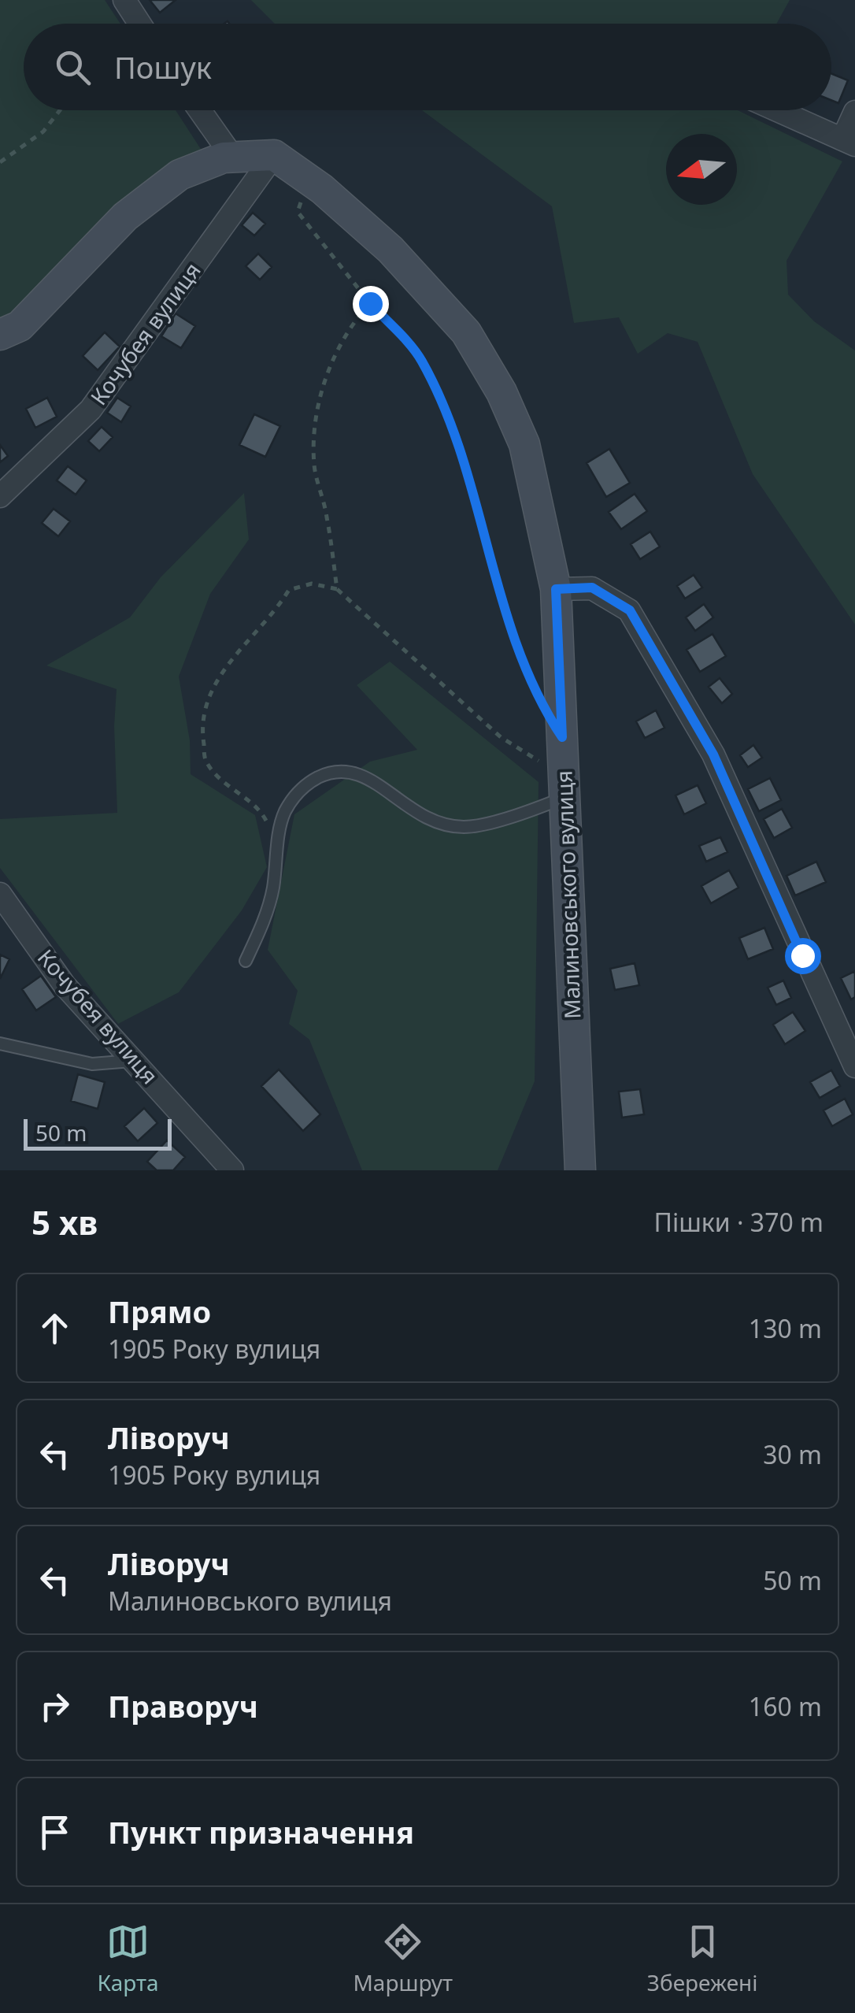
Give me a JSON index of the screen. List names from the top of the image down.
{
  "streets": {
    "main road": ["Малиновського вулиця"],
    "street": ["Кочубея вулиця"]
  },
  "crossings": [
    ["Кочубея вулиця", "Малиновського вулиця"]
  ],
  "scale_bar": "50 m",
  "north": "left",
  "page": {
    "search": "Пошук",
    "scale": "50 m",
    "heading": ["5 хв", "Пішки · 370 m"],
    "list": [
      ["Прямо", "1905 Року вулиця", "130 m"],
      ["Ліворуч", "1905 Року вулиця", "30 m"],
      ["Ліворуч", "Малиновського вулиця", "50 m"],
      ["Праворуч", "160 m"],
      "Пункт призначення"
    ],
    "nav": ["Карта", "Маршрут", "Збережені"]
  }
}
